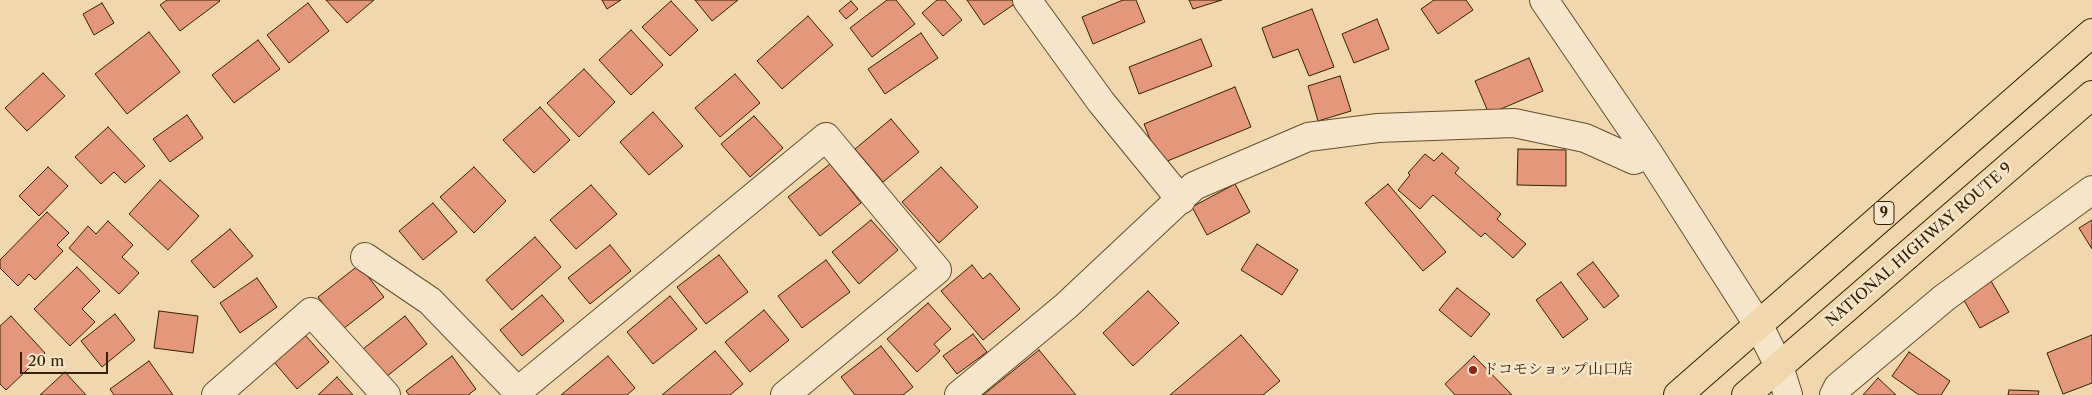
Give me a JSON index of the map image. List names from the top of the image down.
{
  "streets": {
    "highway": ["9", "NATIONAL HIGHWAY ROUTE 9"]
  },
  "places": ["ドコモショップ山口店"],
  "scale_bar": "20 m"
}
